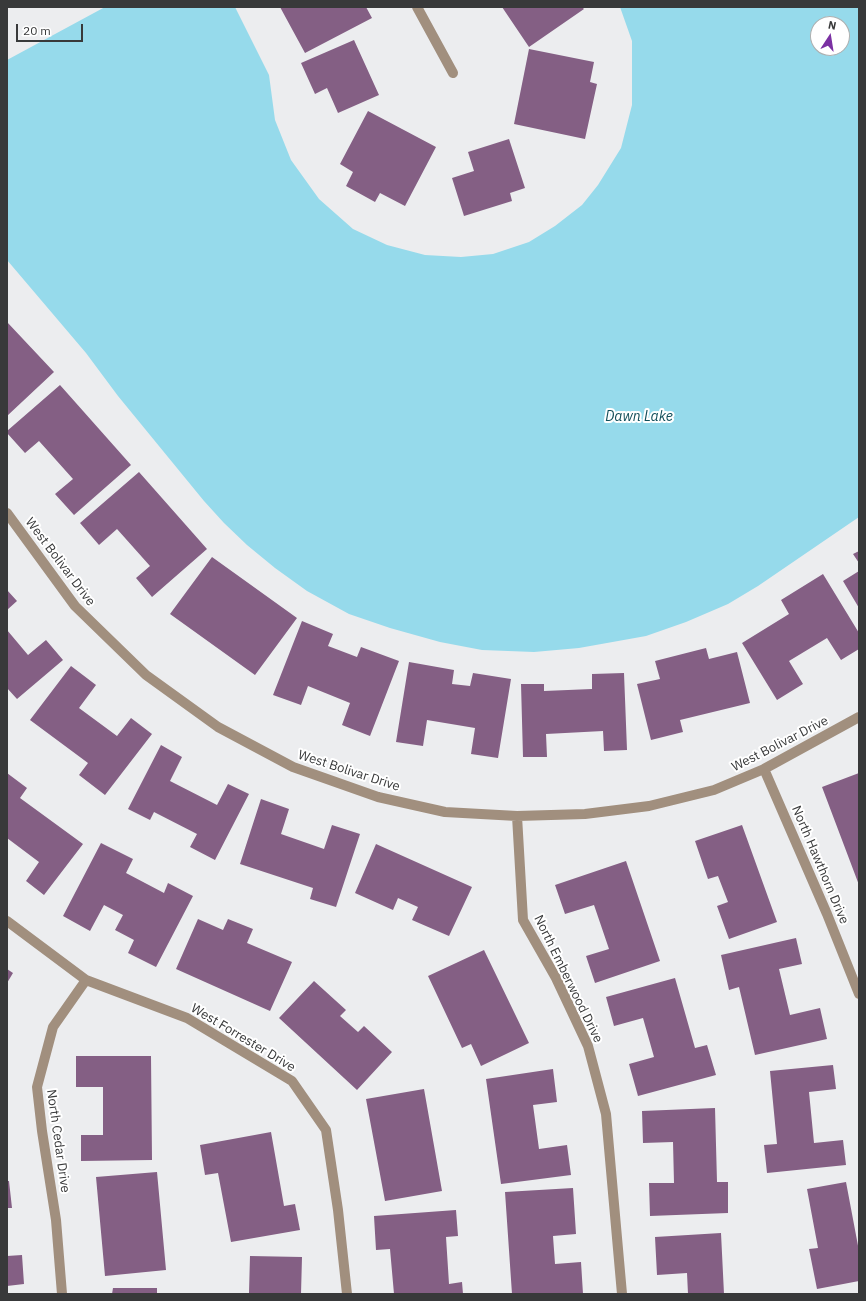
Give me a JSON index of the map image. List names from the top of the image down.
{
  "streets": {
    "street": [
      "West Bolivar Drive",
      "North Hawthorn Drive",
      "North Emberwood Drive",
      "West Forrester Drive",
      "North Cedar Drive"
    ]
  },
  "crossings": [
    ["West Bolivar Drive", "North Hawthorn Drive"],
    ["West Bolivar Drive", "North Emberwood Drive"],
    ["West Forrester Drive", "North Cedar Drive"]
  ],
  "water": ["Dawn Lake"],
  "scale_bar": "20 m",
  "north": "top"
}
